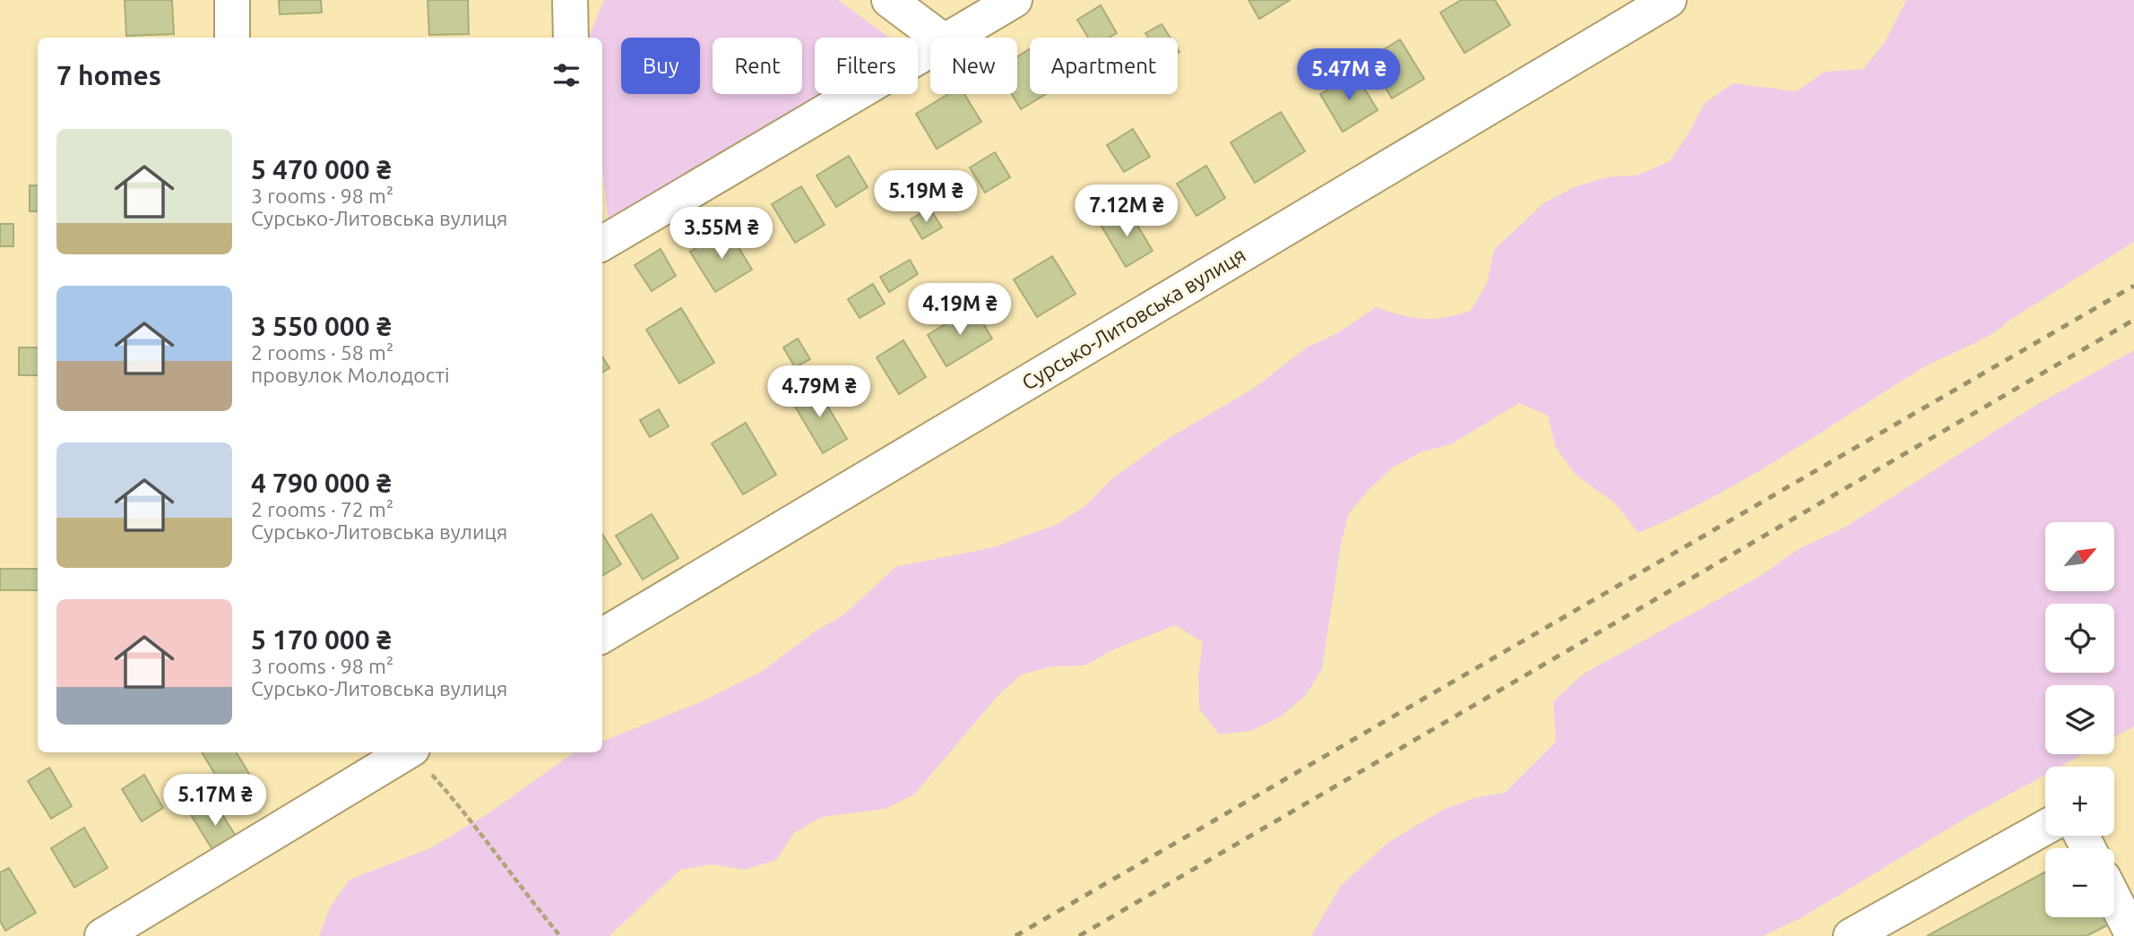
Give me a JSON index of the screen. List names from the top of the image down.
{
  "streets": {
    "street": ["Сурсько-Литовська вулиця"]
  },
  "north": "top right",
  "page": {
    "chip": [
      "Buy",
      "Rent",
      "Filters",
      "New",
      "Apartment"
    ],
    "heading": "7 homes",
    "price": [
      "5.47M ₴",
      "5.19M ₴",
      "7.12M ₴",
      "3.55M ₴",
      "4.19M ₴",
      "4.79M ₴",
      "5.17M ₴"
    ],
    "list": [
      {
        "name": "5 470 000 ₴",
        "note": "3 rooms · 98 m² · Сурсько-Литовська вулиця"
      },
      {
        "name": "3 550 000 ₴",
        "note": "2 rooms · 58 m² · провулок Молодості"
      },
      {
        "name": "4 790 000 ₴",
        "note": "2 rooms · 72 m² · Сурсько-Литовська вулиця"
      },
      {
        "name": "5 170 000 ₴",
        "note": "3 rooms · 98 m² · Сурсько-Литовська вулиця"
      }
    ],
    "map_buttons": ["+", "−"]
  }
}
